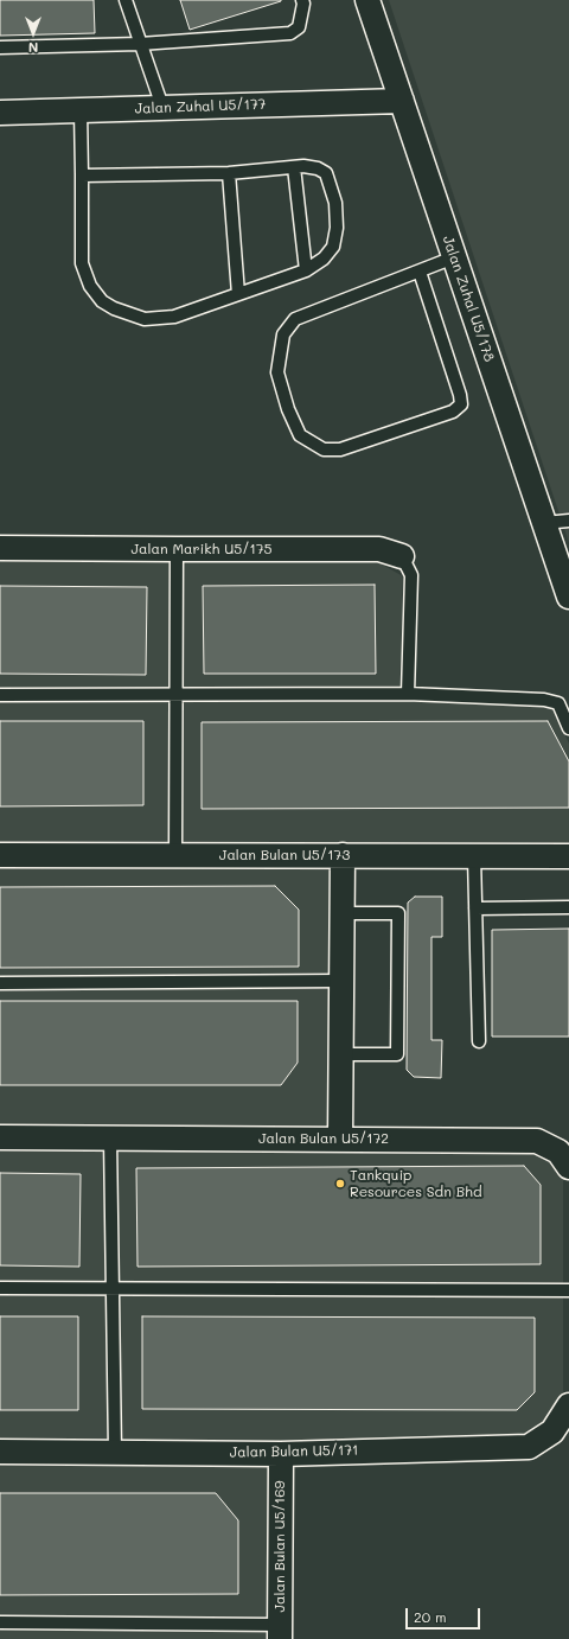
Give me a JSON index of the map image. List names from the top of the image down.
{
  "streets": {
    "street": [
      "Jalan Zuhal U5/177",
      "Jalan Zuhal U5/178",
      "Jalan Marikh U5/175",
      "Jalan Bulan U5/173",
      "Jalan Bulan U5/172",
      "Jalan Bulan U5/171",
      "Jalan Bulan U5/169"
    ]
  },
  "crossings": [
    ["Jalan Zuhal U5/177", "Jalan Zuhal U5/178"],
    ["Jalan Bulan U5/171", "Jalan Bulan U5/169"]
  ],
  "places": ["Tankquip Resources Sdn Bhd"],
  "scale_bar": "20 m",
  "north": "bottom"
}
